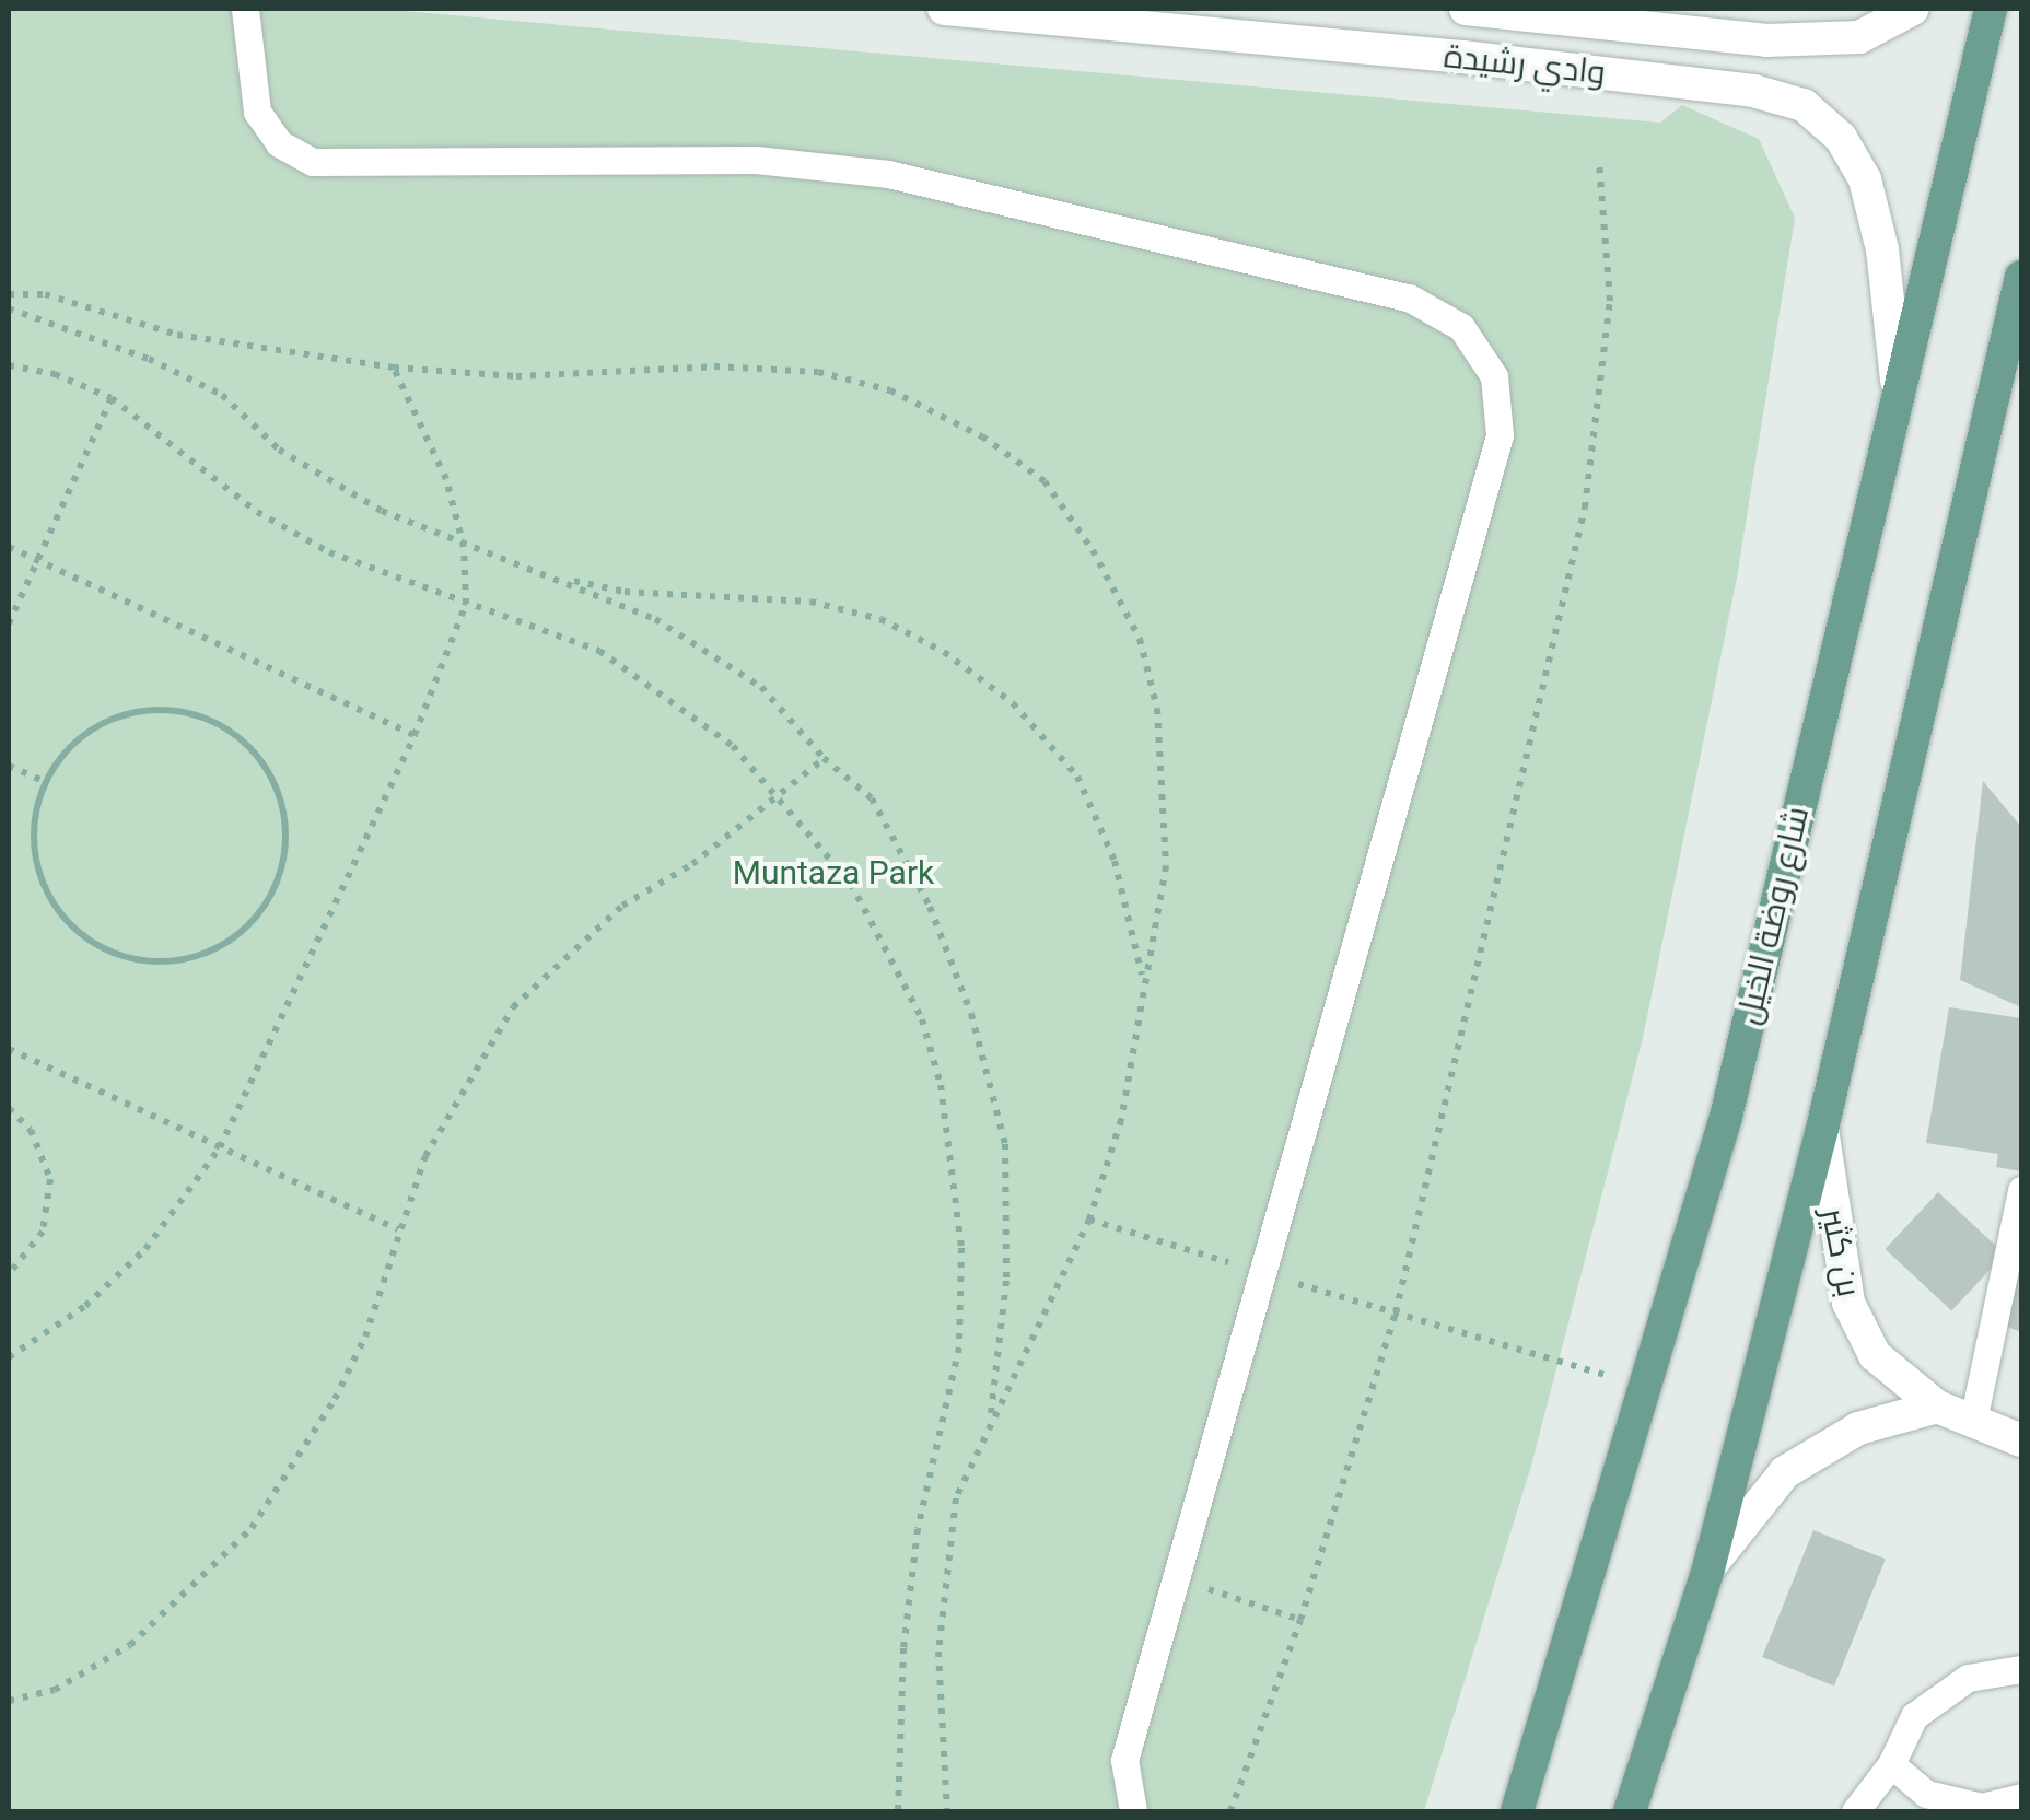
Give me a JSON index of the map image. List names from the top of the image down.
{
  "streets": {
    "main road": ["شارع روضة الخيل"],
    "street": ["وادي رشيدة", "بن كثير"]
  },
  "crossings": [
    ["وادي رشيدة", "شارع روضة الخيل"]
  ],
  "parks": ["Muntaza Park"]
}
